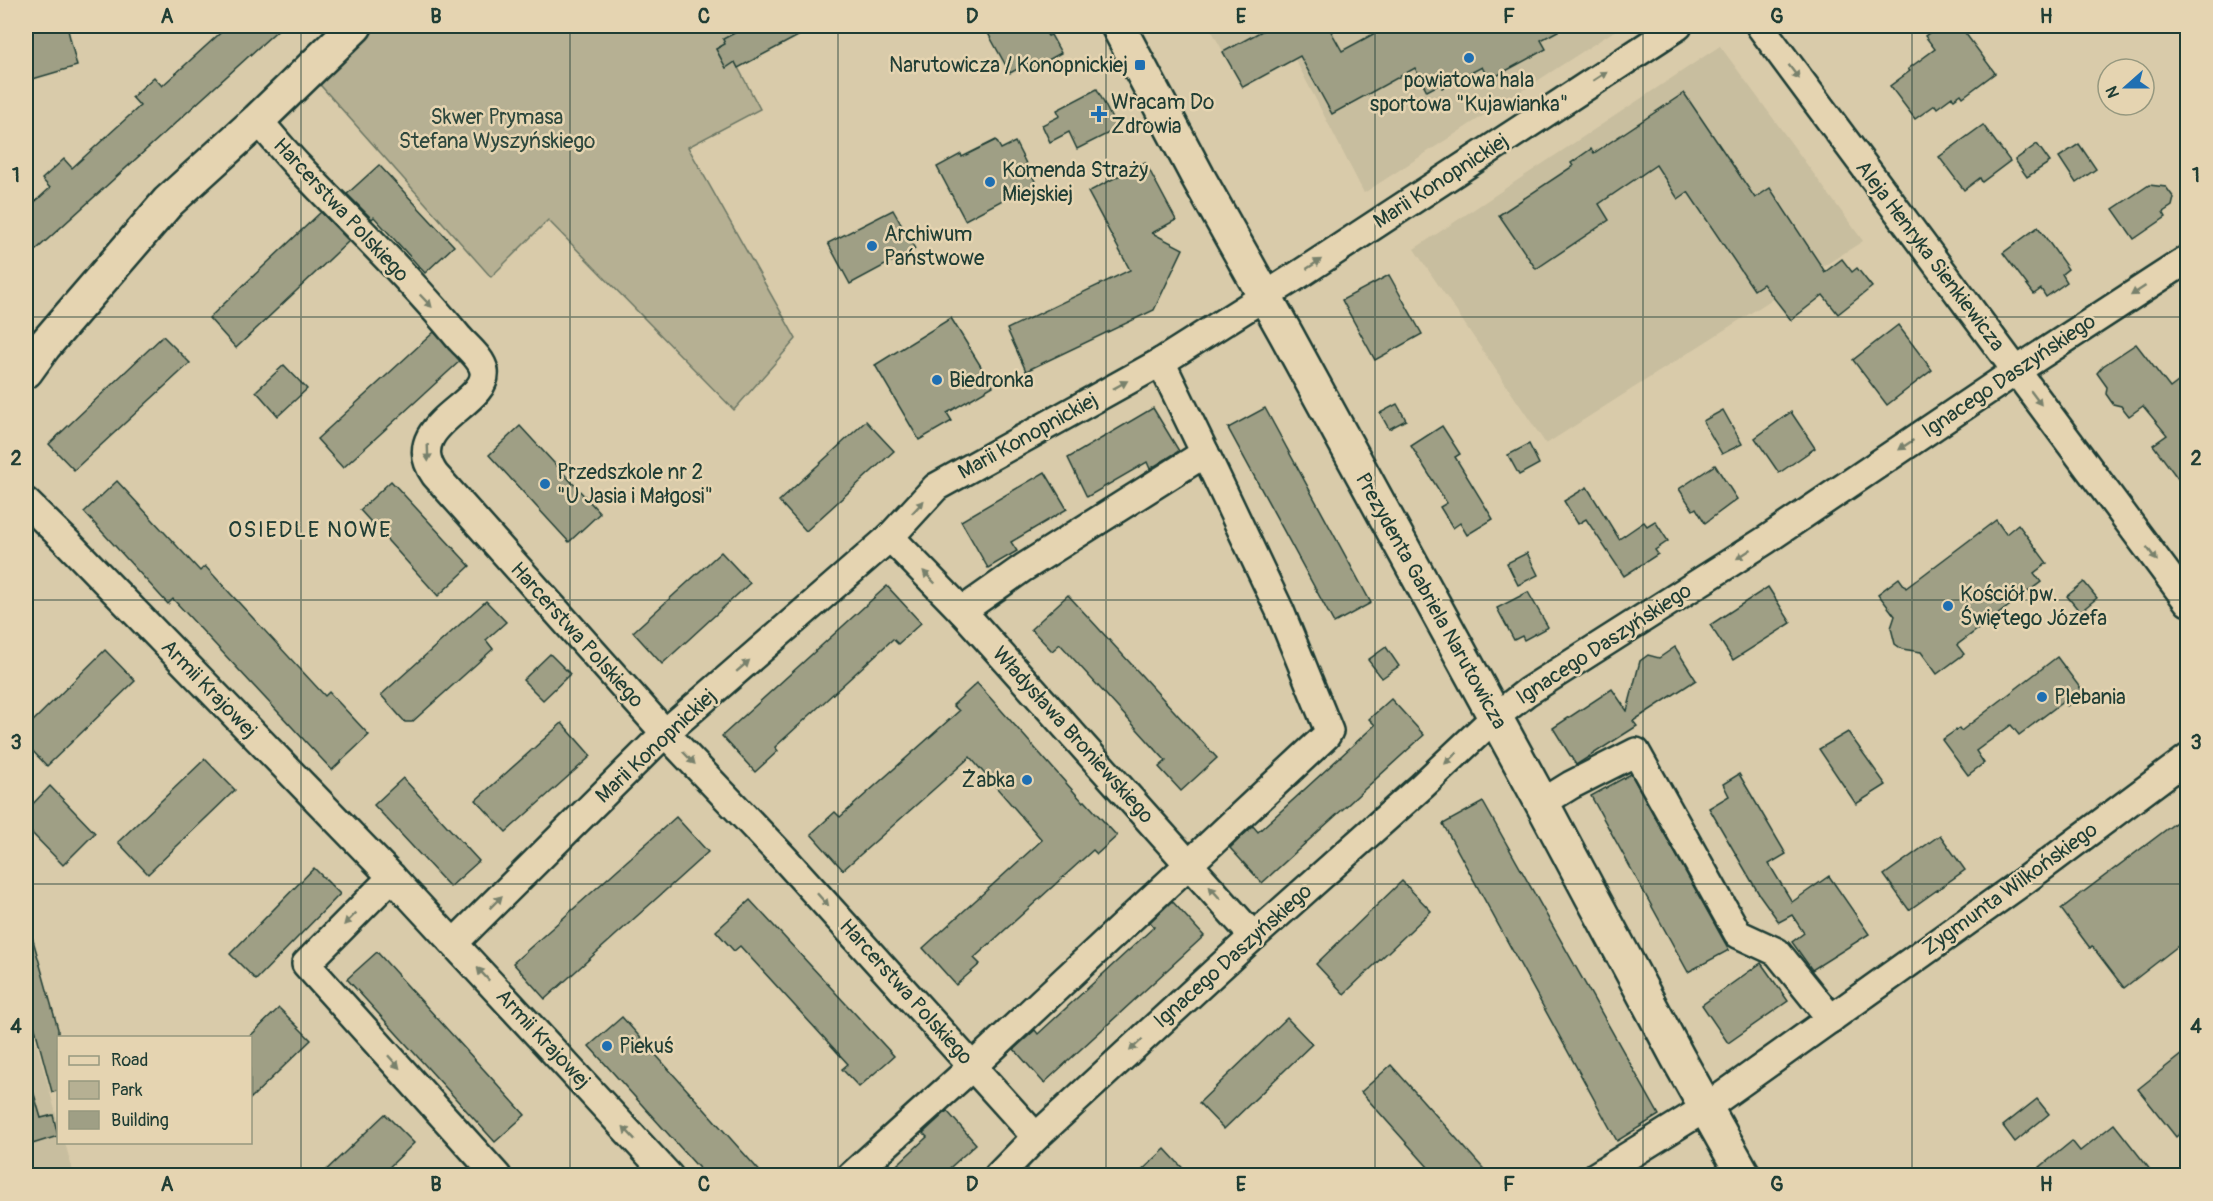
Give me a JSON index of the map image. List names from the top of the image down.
{
  "streets": {
    "street": [
      "Marii Konopnickiej",
      "Harcerstwa Polskiego",
      "Aleja Henryka Sienkiewicza",
      "Ignacego Daszyńskiego",
      "Prezydenta Gabriela Narutowicza",
      "Armii Krajowej",
      "Władysława Broniewskiego",
      "Zygmunta Wilkońskiego"
    ]
  },
  "crossings": [
    ["Marii Konopnickiej", "Harcerstwa Polskiego"],
    ["Marii Konopnickiej", "Prezydenta Gabriela Narutowicza"],
    ["Marii Konopnickiej", "Armii Krajowej"],
    ["Marii Konopnickiej", "Władysława Broniewskiego"],
    ["Harcerstwa Polskiego", "Ignacego Daszyńskiego"],
    ["Aleja Henryka Sienkiewicza", "Ignacego Daszyńskiego"],
    ["Ignacego Daszyńskiego", "Prezydenta Gabriela Narutowicza"],
    ["Ignacego Daszyńskiego", "Władysława Broniewskiego"],
    ["Prezydenta Gabriela Narutowicza", "Zygmunta Wilkońskiego"]
  ],
  "one_way": [
    "Marii Konopnickiej",
    "Harcerstwa Polskiego",
    "Aleja Henryka Sienkiewicza",
    "Ignacego Daszyńskiego",
    "Władysława Broniewskiego"
  ],
  "districts": ["OSIEDLE NOWE"],
  "parks": ["Skwer Prymasa Stefana Wyszyńskiego"],
  "places": {
    "other": [
      "powiatowa hala sportowa \"Kujawianka\"",
      "Komenda Straży Miejskiej",
      "Archiwum Państwowe",
      "Biedronka",
      "Przedszkole nr 2 \"U Jasia i Małgosi\"",
      "Kościół pw. Świętego Józefa",
      "Plebania",
      "Żabka",
      "Piekuś"
    ],
    "transit": ["Narutowicza / Konopnickiej"],
    "health": ["Wracam Do Zdrowia"]
  },
  "legend": ["Road", "Park", "Building"],
  "north": "left",
  "grid": {
    "columns": [
      "A",
      "B",
      "C",
      "D",
      "E",
      "F",
      "G",
      "H"
    ],
    "rows": [
      "1",
      "2",
      "3",
      "4"
    ]
  }
}
